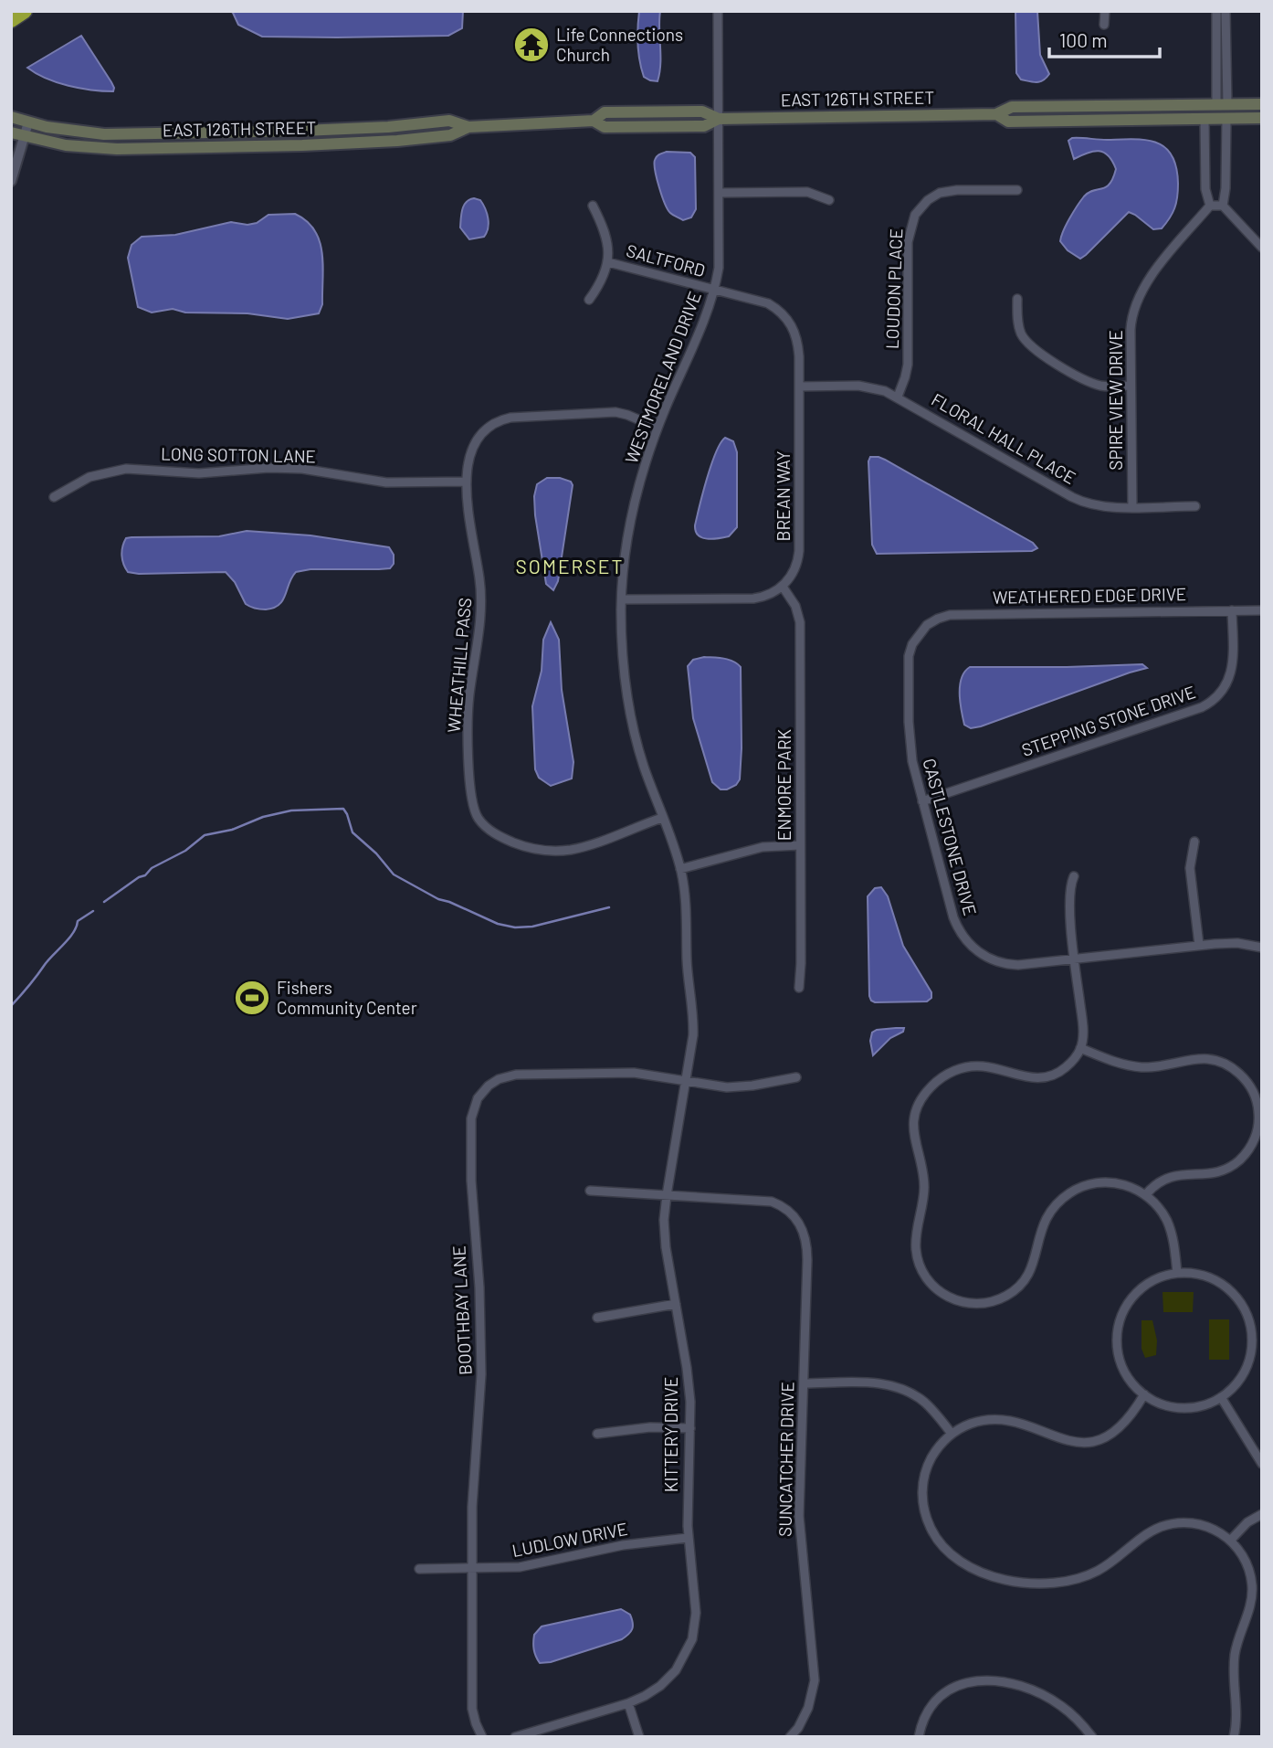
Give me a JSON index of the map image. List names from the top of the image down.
{
  "streets": {
    "main road": ["EAST 126TH STREET"],
    "street": [
      "SALTFORD",
      "LOUDON PLACE",
      "WESTMORELAND DRIVE",
      "SPIRE VIEW DRIVE",
      "FLORAL HALL PLACE",
      "LONG SOTTON LANE",
      "BREAN WAY",
      "WEATHERED EDGE DRIVE",
      "WHEATHILL PASS",
      "STEPPING STONE DRIVE",
      "ENMORE PARK",
      "CASTLESTONE DRIVE",
      "BOOTHBAY LANE",
      "KITTERY DRIVE",
      "SUNCATCHER DRIVE",
      "LUDLOW DRIVE"
    ]
  },
  "crossings": [
    ["EAST 126TH STREET", "WESTMORELAND DRIVE"],
    ["SALTFORD", "WESTMORELAND DRIVE"],
    ["SALTFORD", "BREAN WAY"],
    ["LOUDON PLACE", "FLORAL HALL PLACE"],
    ["WESTMORELAND DRIVE", "BREAN WAY"],
    ["WESTMORELAND DRIVE", "WHEATHILL PASS"],
    ["WESTMORELAND DRIVE", "KITTERY DRIVE"],
    ["SPIRE VIEW DRIVE", "FLORAL HALL PLACE"],
    ["FLORAL HALL PLACE", "BREAN WAY"],
    ["LONG SOTTON LANE", "WHEATHILL PASS"],
    ["BREAN WAY", "ENMORE PARK"],
    ["WEATHERED EDGE DRIVE", "STEPPING STONE DRIVE"],
    ["WEATHERED EDGE DRIVE", "CASTLESTONE DRIVE"],
    ["STEPPING STONE DRIVE", "CASTLESTONE DRIVE"],
    ["BOOTHBAY LANE", "KITTERY DRIVE"],
    ["BOOTHBAY LANE", "LUDLOW DRIVE"],
    ["KITTERY DRIVE", "SUNCATCHER DRIVE"],
    ["KITTERY DRIVE", "LUDLOW DRIVE"]
  ],
  "districts": ["SOMERSET"],
  "places": {
    "temple": ["Life Connections Church"],
    "sports": ["Fishers Community Center"]
  },
  "scale_bar": "100 m"
}
